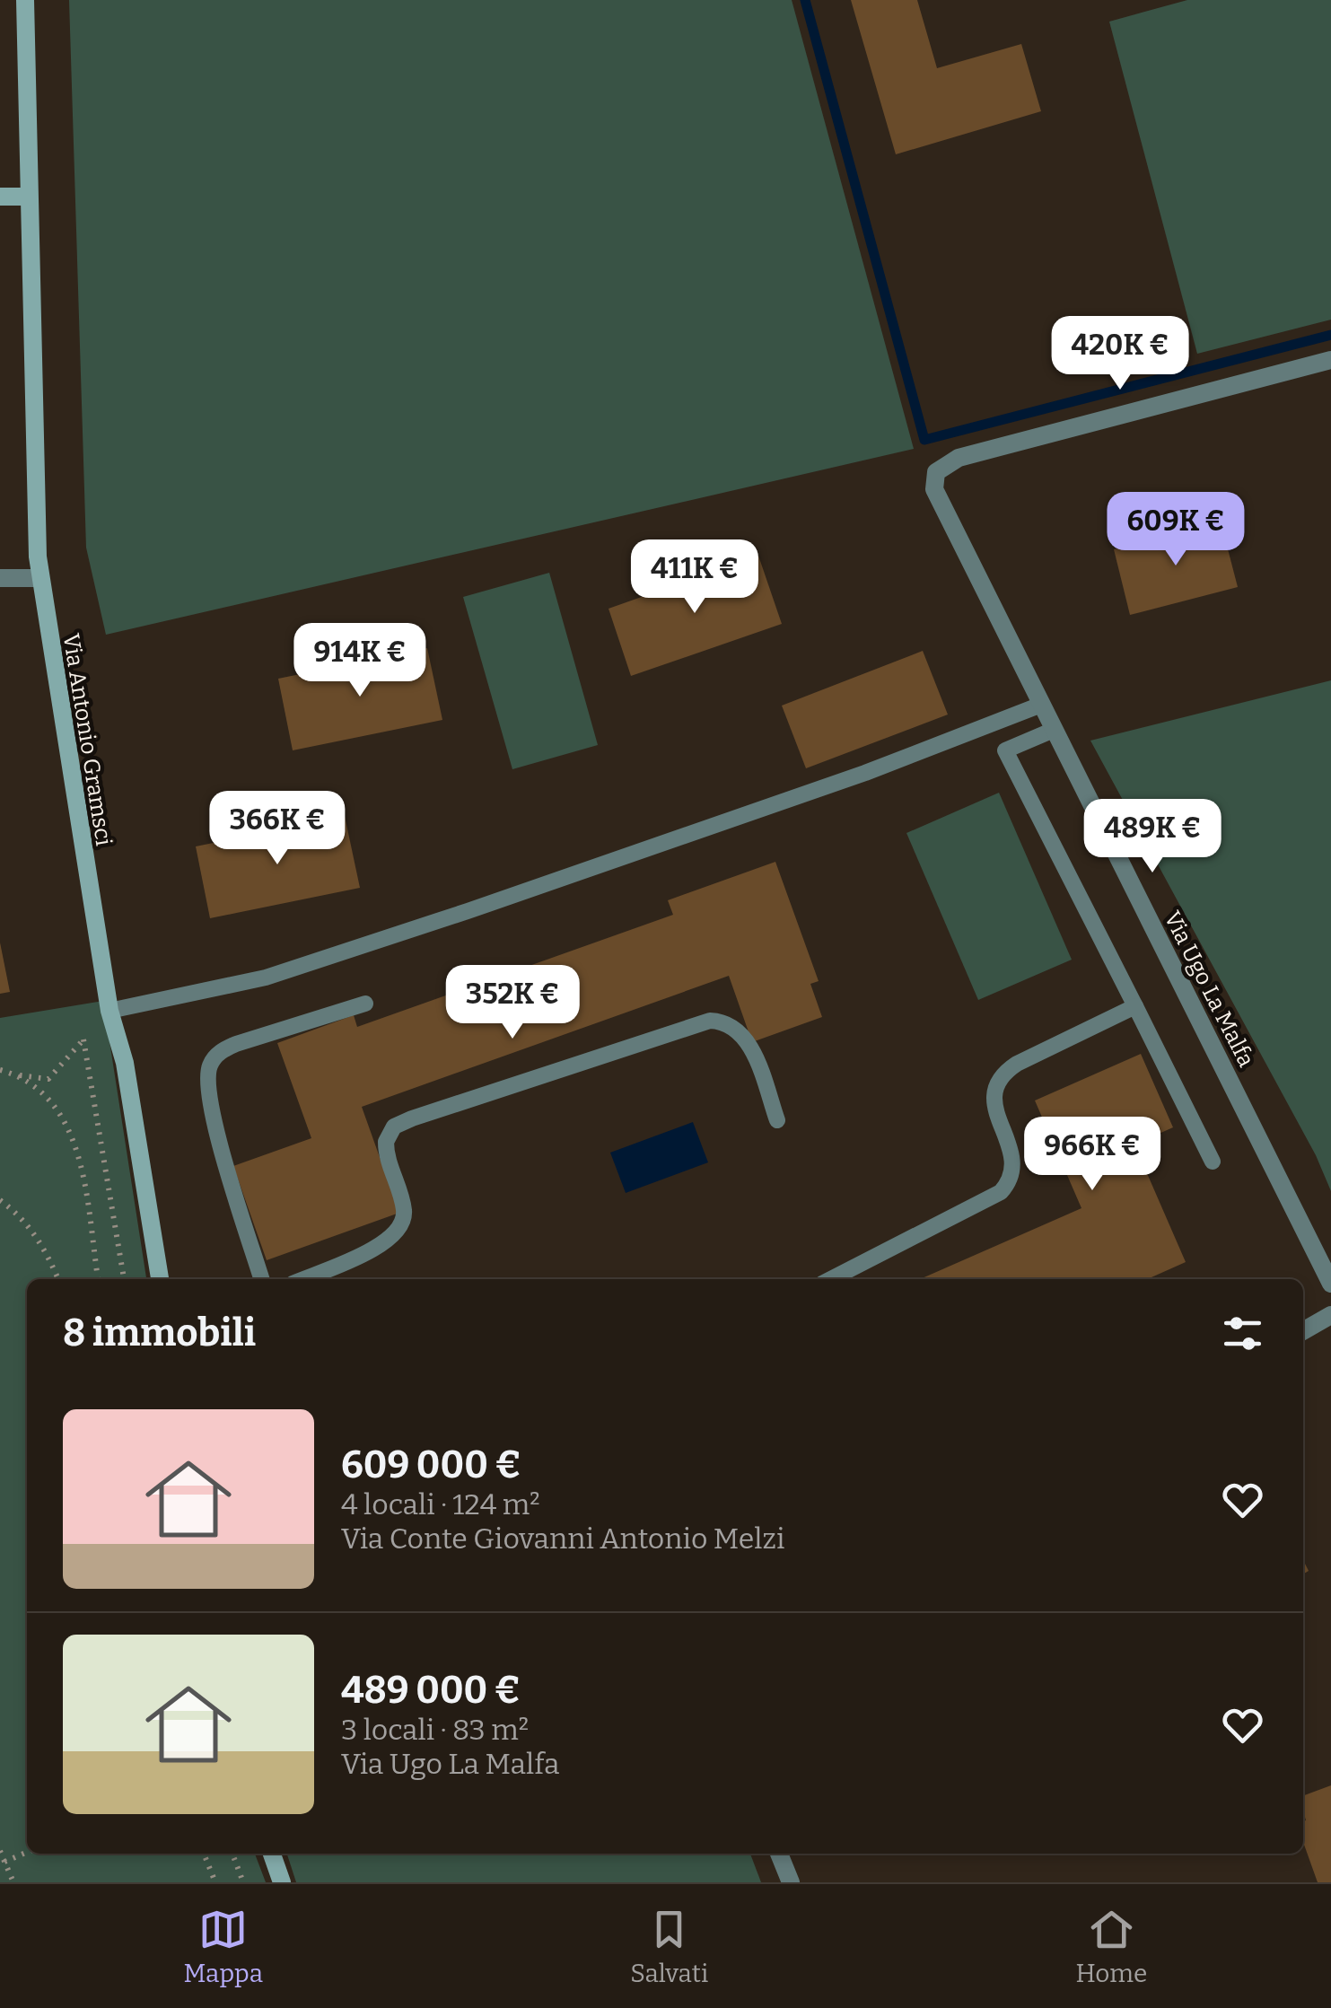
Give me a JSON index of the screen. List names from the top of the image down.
{
  "streets": {
    "street": ["Via Antonio Gramsci", "Via Ugo La Malfa"]
  },
  "page": {
    "price": [
      "420K €",
      "609K €",
      "411K €",
      "914K €",
      "366K €",
      "489K €",
      "352K €",
      "966K €"
    ],
    "heading": "8 immobili",
    "list": [
      {
        "name": "609 000 €",
        "note": "4 locali · 124 m² · Via Conte Giovanni Antonio Melzi"
      },
      {
        "name": "489 000 €",
        "note": "3 locali · 83 m² · Via Ugo La Malfa"
      }
    ],
    "tabs": ["Mappa", "Salvati", "Home"]
  }
}
